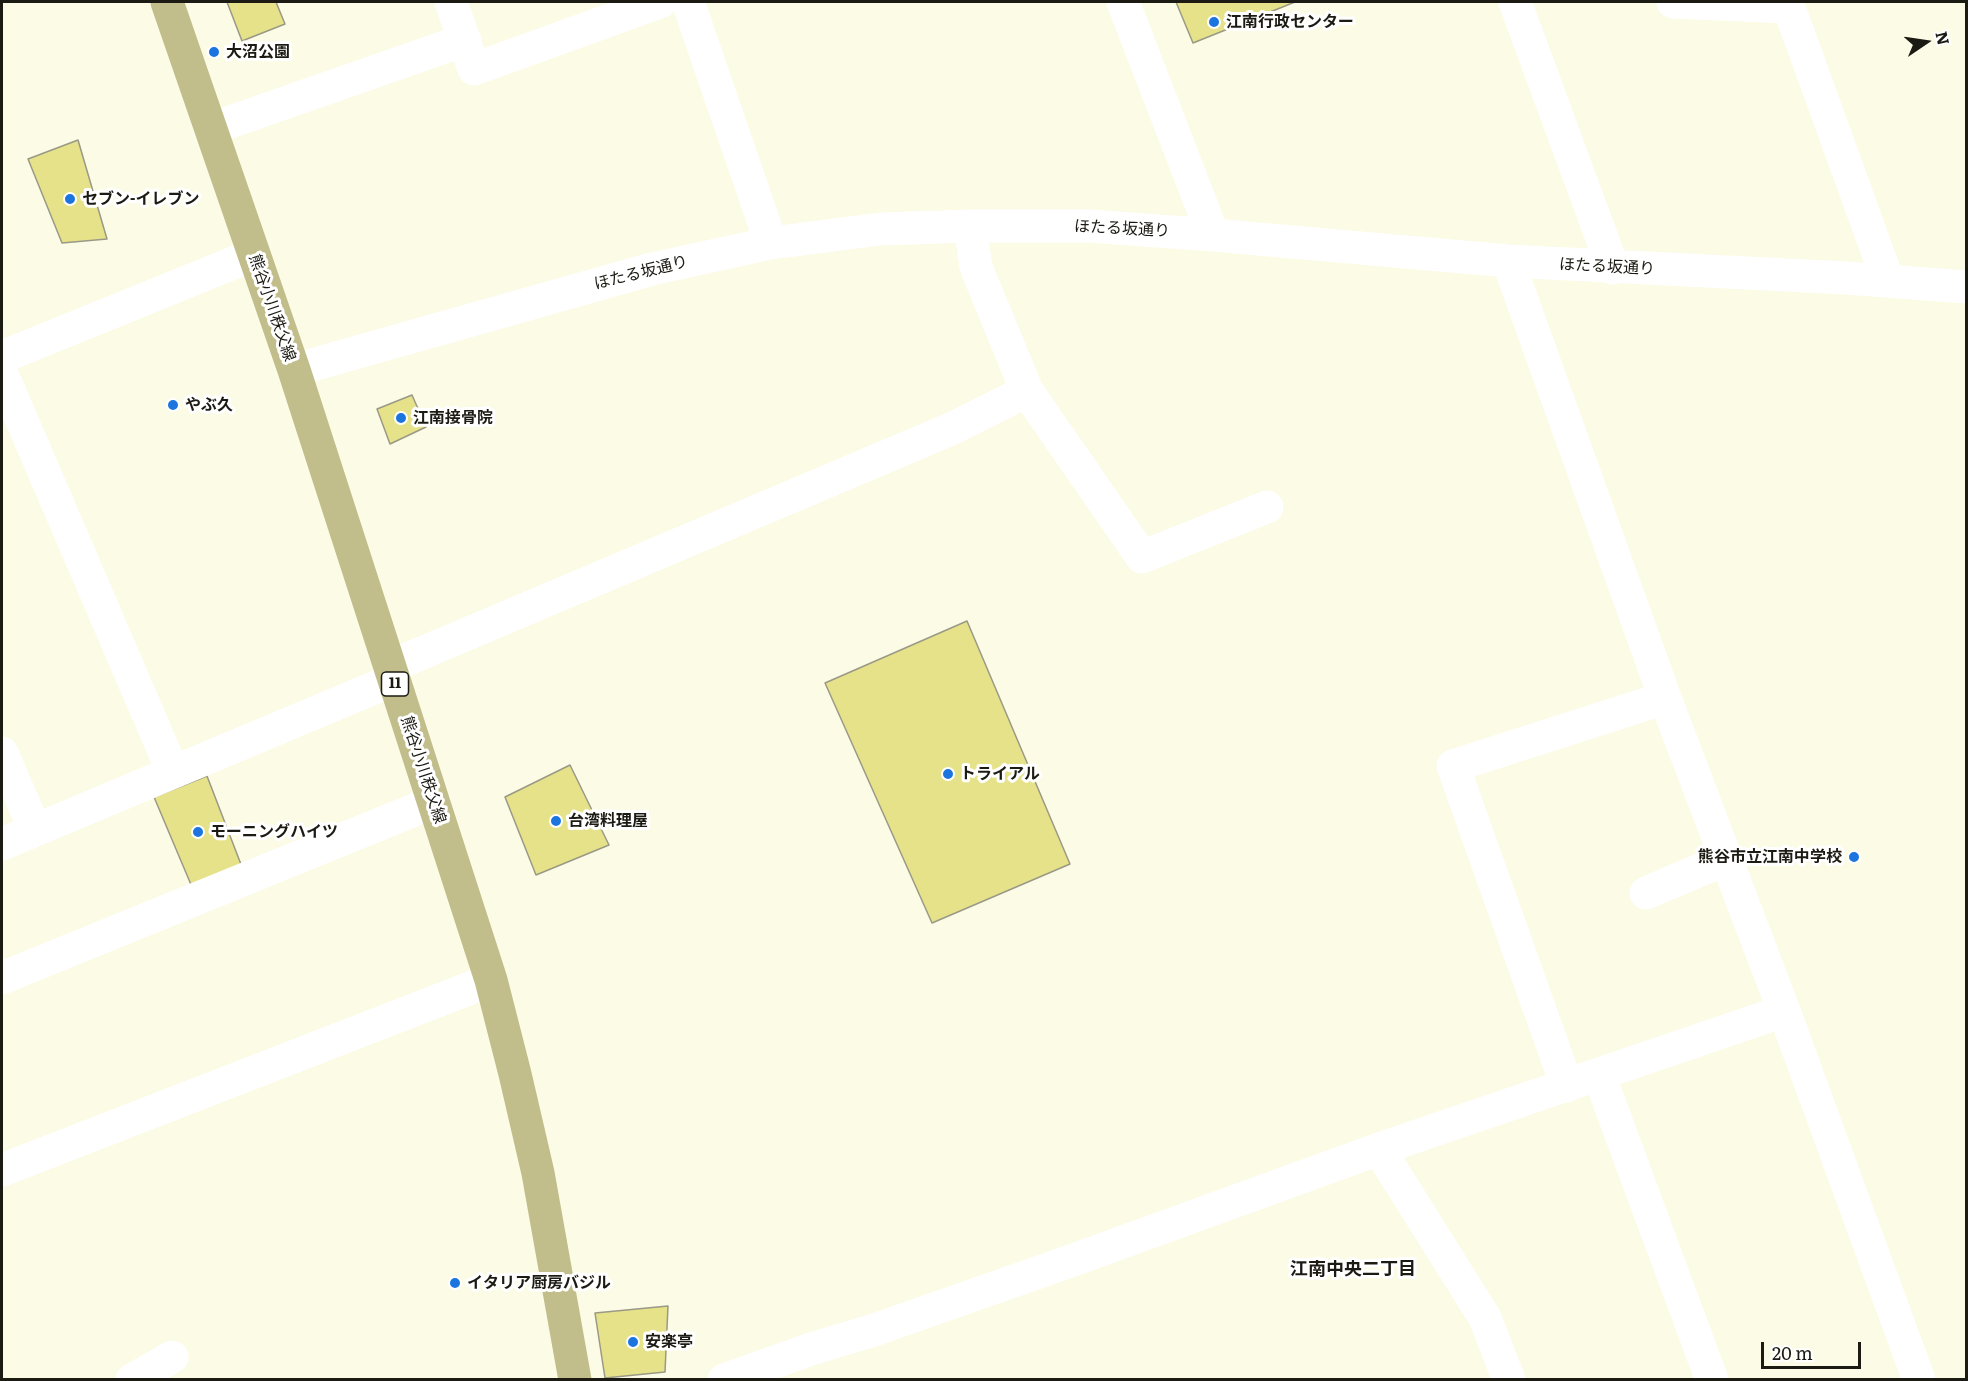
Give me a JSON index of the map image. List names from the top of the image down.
{
  "streets": {
    "main road": ["熊谷小川秩父線", "11"],
    "street": ["ほたる坂通り"]
  },
  "crossings": [
    ["ほたる坂通り", "熊谷小川秩父線"]
  ],
  "districts": ["江南中央二丁目"],
  "places": [
    "江南行政センター",
    "大沼公園",
    "セブン-イレブン",
    "やぶ久",
    "江南接骨院",
    "トライアル",
    "台湾料理屋",
    "モーニングハイツ",
    "熊谷市立江南中学校",
    "イタリア厨房バジル",
    "安楽亭"
  ],
  "scale_bar": "20 m",
  "north": "right"
}
